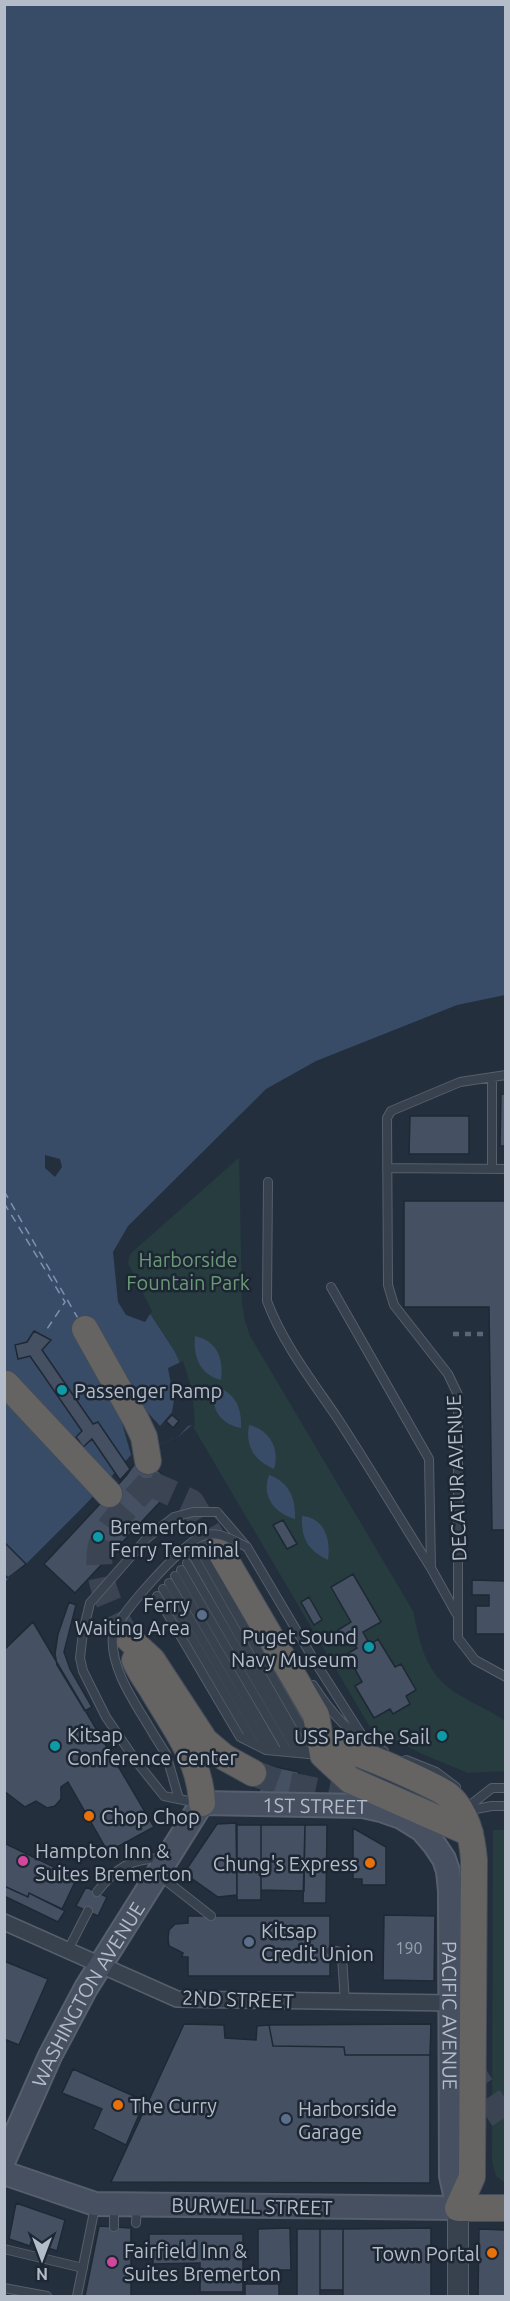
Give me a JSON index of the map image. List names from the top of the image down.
{
  "streets": {
    "highway": ["PACIFIC AVENUE", "BURWELL STREET"],
    "main road": ["1ST STREET", "WASHINGTON AVENUE"],
    "street": ["2ND STREET"],
    "lane": ["DECATUR AVENUE"]
  },
  "crossings": [
    ["1ST STREET", "WASHINGTON AVENUE"],
    ["1ST STREET", "PACIFIC AVENUE"],
    ["WASHINGTON AVENUE", "2ND STREET"],
    ["2ND STREET", "PACIFIC AVENUE"],
    ["PACIFIC AVENUE", "BURWELL STREET"]
  ],
  "parks": ["Harborside Fountain Park"],
  "places": [
    "Passenger Ramp",
    "Bremerton Ferry Terminal",
    "Ferry Waiting Area",
    "Puget Sound Navy Museum",
    "USS Parche Sail",
    "Kitsap Conference Center",
    "Chop Chop",
    "Hampton Inn & Suites Bremerton",
    "Chung's Express",
    "Kitsap Credit Union",
    "The Curry",
    "Harborside Garage",
    "Town Portal",
    "Fairfield Inn & Suites Bremerton"
  ],
  "house_numbers": ["190"],
  "north": "bottom"
}
